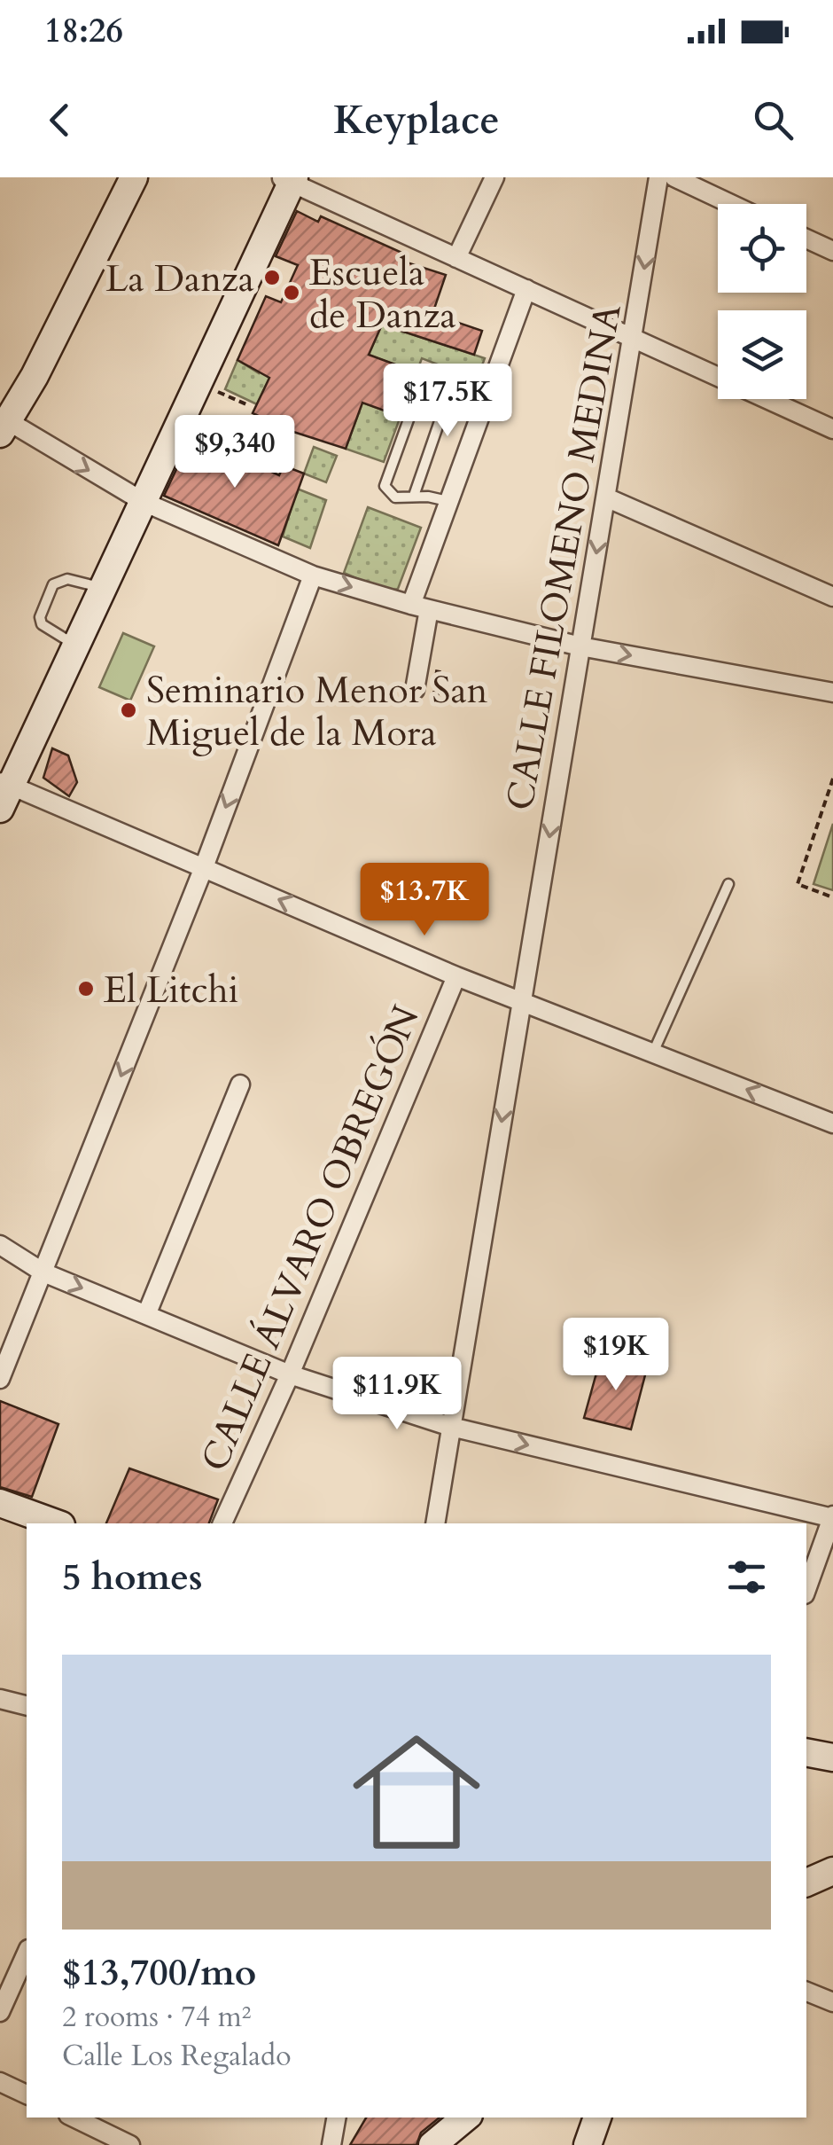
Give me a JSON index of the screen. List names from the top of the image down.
{
  "streets": {
    "street": ["CALLE FILOMENO MEDINA", "CALLE ÁLVARO OBREGÓN"]
  },
  "one_way": ["CALLE FILOMENO MEDINA"],
  "places": [
    "La Danza",
    "Escuela de Danza",
    "Seminario Menor San Miguel de la Mora",
    "El Litchi"
  ],
  "page": {
    "status": "18:26",
    "header": "Keyplace",
    "price": [
      "$17.5K",
      "$9,340",
      "$13.7K",
      "$19K",
      "$11.9K"
    ],
    "heading": "5 homes",
    "list": [
      {
        "name": "$13,700/mo",
        "note": "2 rooms · 74 m² · Calle Los Regalado"
      }
    ]
  }
}
